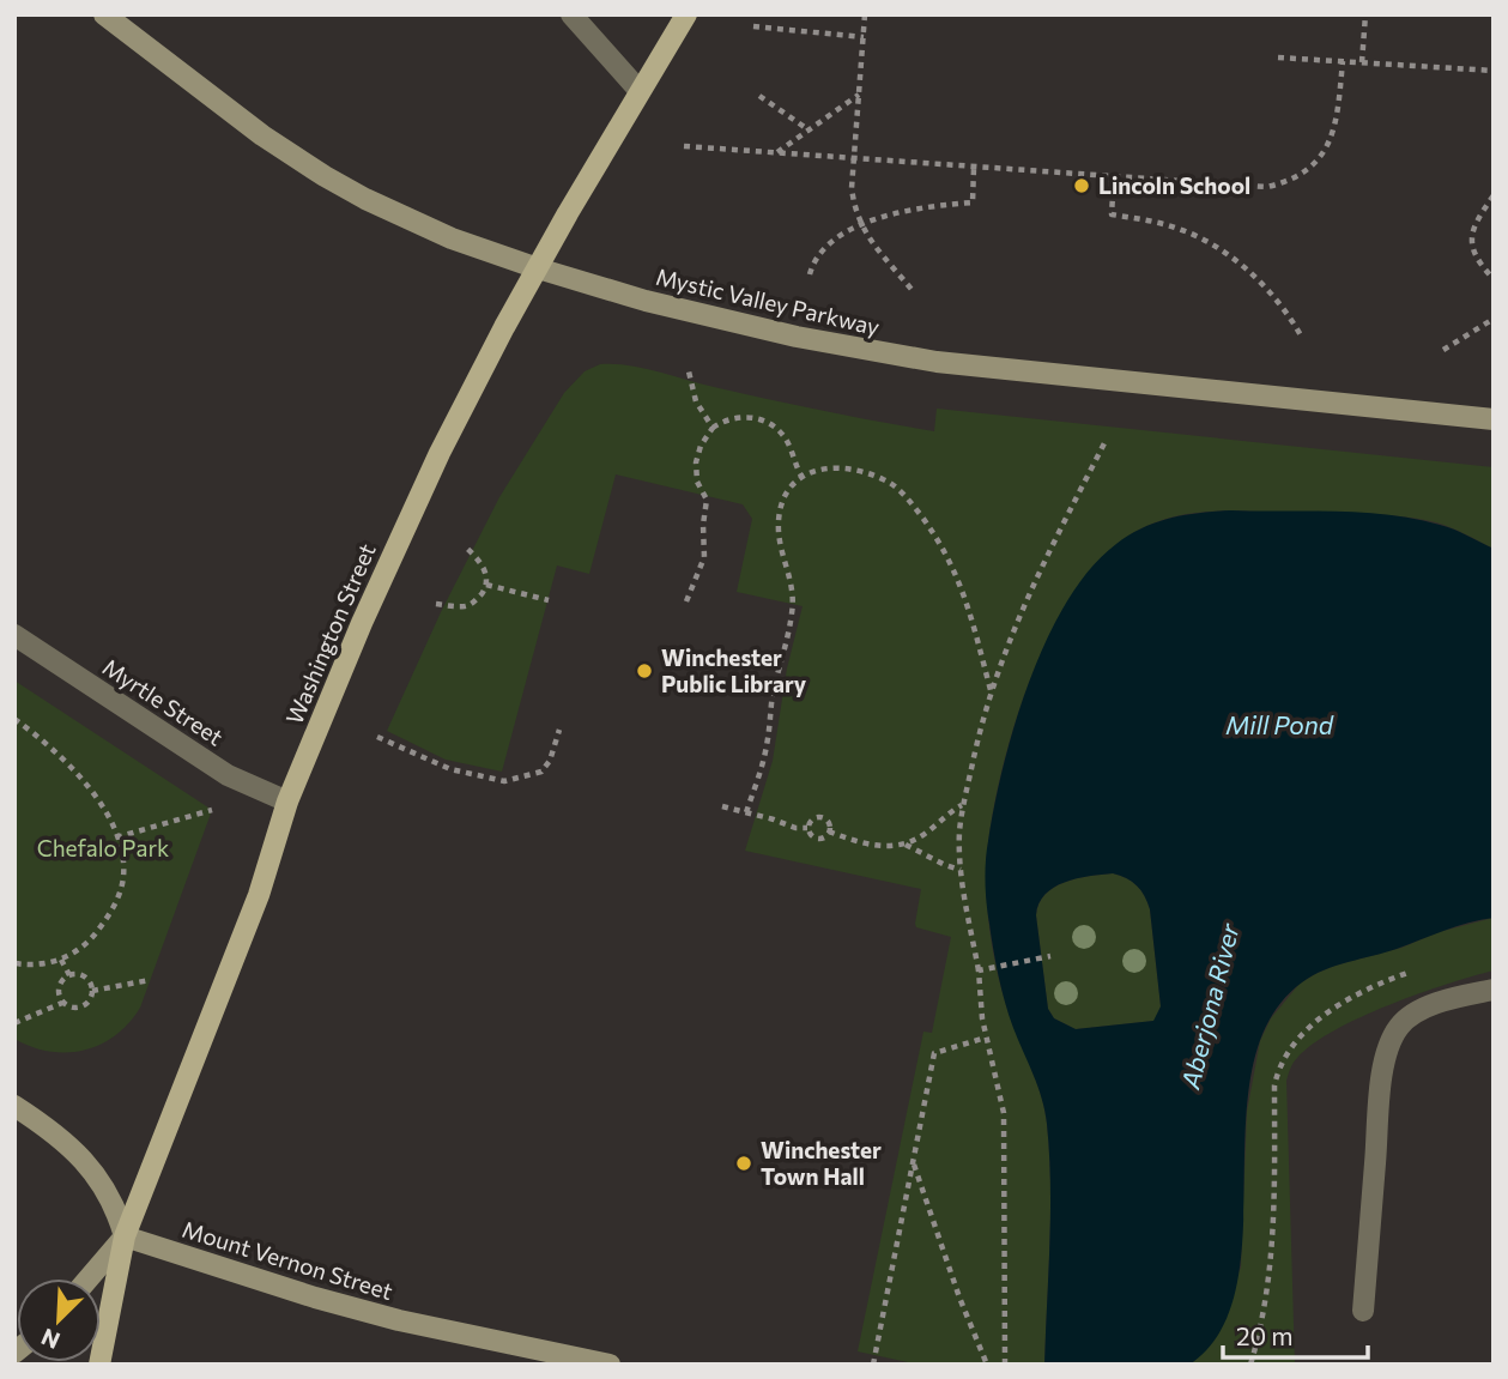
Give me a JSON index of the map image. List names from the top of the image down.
{
  "streets": {
    "main road": ["Mystic Valley Parkway", "Washington Street", "Mount Vernon Street"],
    "street": ["Myrtle Street"]
  },
  "crossings": [
    ["Mystic Valley Parkway", "Washington Street"],
    ["Washington Street", "Myrtle Street"],
    ["Washington Street", "Mount Vernon Street"]
  ],
  "water": ["Mill Pond", "Aberjona River"],
  "parks": ["Chefalo Park"],
  "places": ["Lincoln School", "Winchester Public Library", "Winchester Town Hall"],
  "scale_bar": "20 m",
  "north": "bottom left"
}
